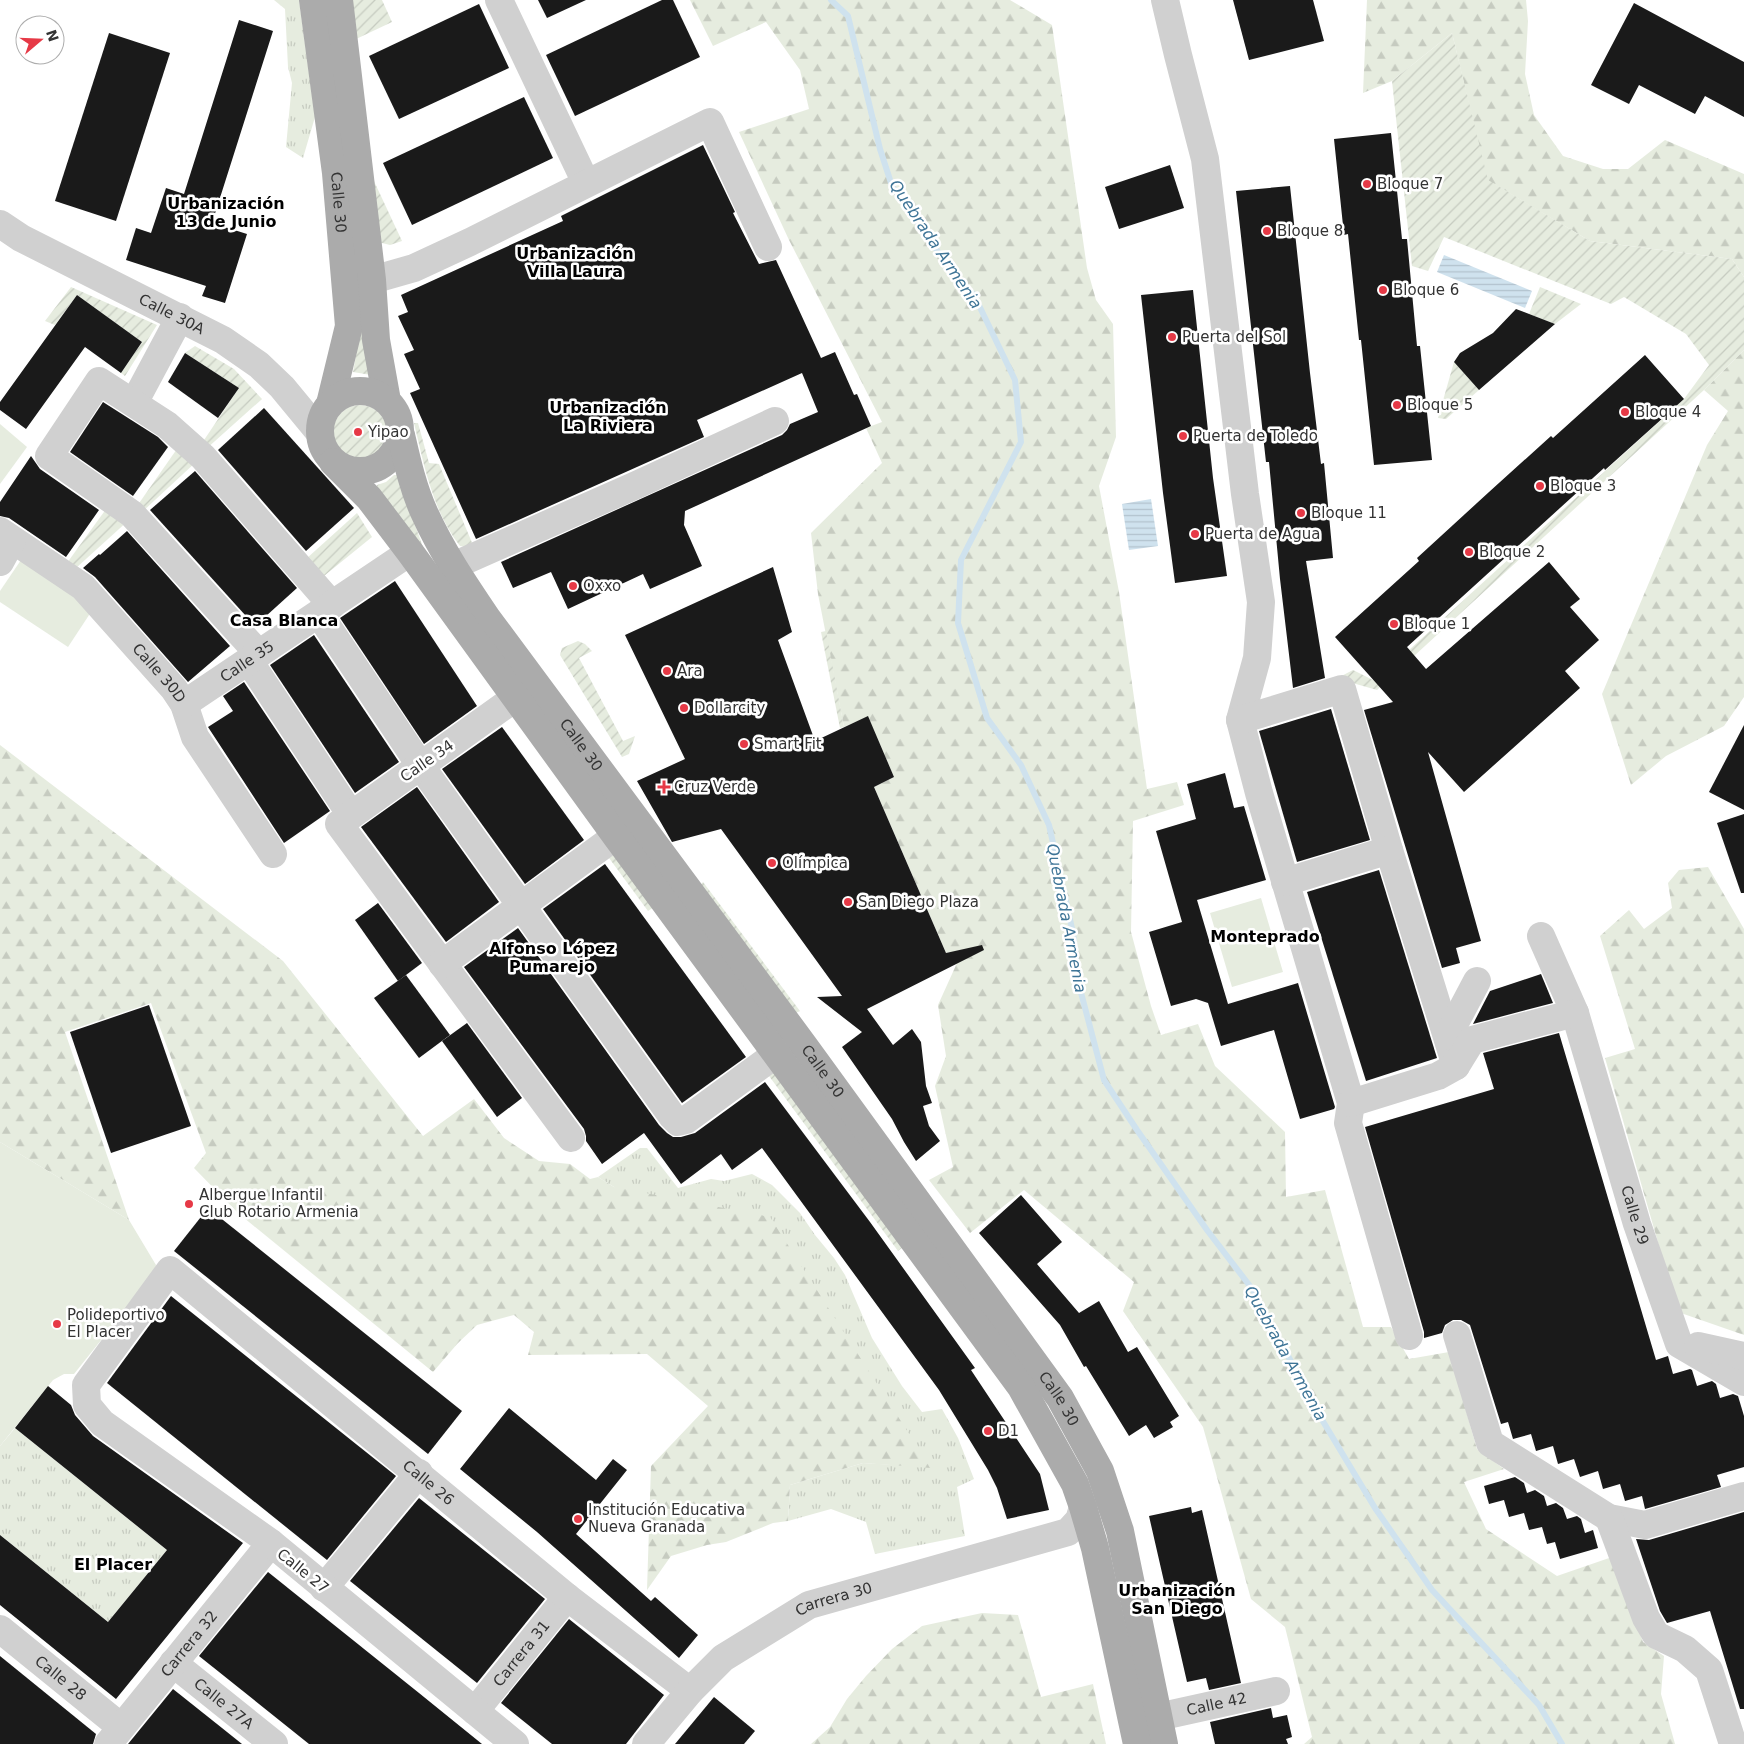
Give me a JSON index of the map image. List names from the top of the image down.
{
  "streets": {
    "main road": ["Calle 30"],
    "street": [
      "Calle 30A",
      "Calle 35",
      "Calle 30D",
      "Calle 34",
      "Calle 29",
      "Calle 26",
      "Calle 27",
      "Carrera 30",
      "Carrera 32",
      "Carrera 31",
      "Calle 28",
      "Calle 27A",
      "Calle 42"
    ]
  },
  "crossings": [
    ["Calle 30", "Calle 30A"],
    ["Calle 30", "Calle 35"],
    ["Calle 30", "Calle 34"],
    ["Calle 30", "Calle 42"],
    ["Calle 35", "Calle 30D"],
    ["Calle 26", "Calle 27"],
    ["Calle 26", "Carrera 30"],
    ["Calle 26", "Carrera 31"],
    ["Calle 27", "Carrera 32"],
    ["Calle 27", "Carrera 31"],
    ["Carrera 32", "Calle 28"],
    ["Carrera 32", "Calle 27A"]
  ],
  "districts": [
    "Urbanización 13 de Junio",
    "Urbanización Villa Laura",
    "Urbanización La Riviera",
    "Casa Blanca",
    "Monteprado",
    "Alfonso López Pumarejo",
    "El Placer",
    "Urbanización San Diego"
  ],
  "water": ["Quebrada Armenia"],
  "places": {
    "other": [
      "Bloque 7",
      "Bloque 8",
      "Bloque 6",
      "Puerta del Sol",
      "Bloque 5",
      "Bloque 4",
      "Yipao",
      "Puerta de Toledo",
      "Bloque 3",
      "Bloque 11",
      "Puerta de Agua",
      "Bloque 2",
      "Oxxo",
      "Bloque 1",
      "Ara",
      "Dollarcity",
      "Smart Fit",
      "Olímpica",
      "San Diego Plaza",
      "Albergue Infantil Club Rotario Armenia",
      "Polideportivo El Placer",
      "D1",
      "Institución Educativa Nueva Granada"
    ],
    "health": ["Cruz Verde"]
  },
  "north": "right"
}
